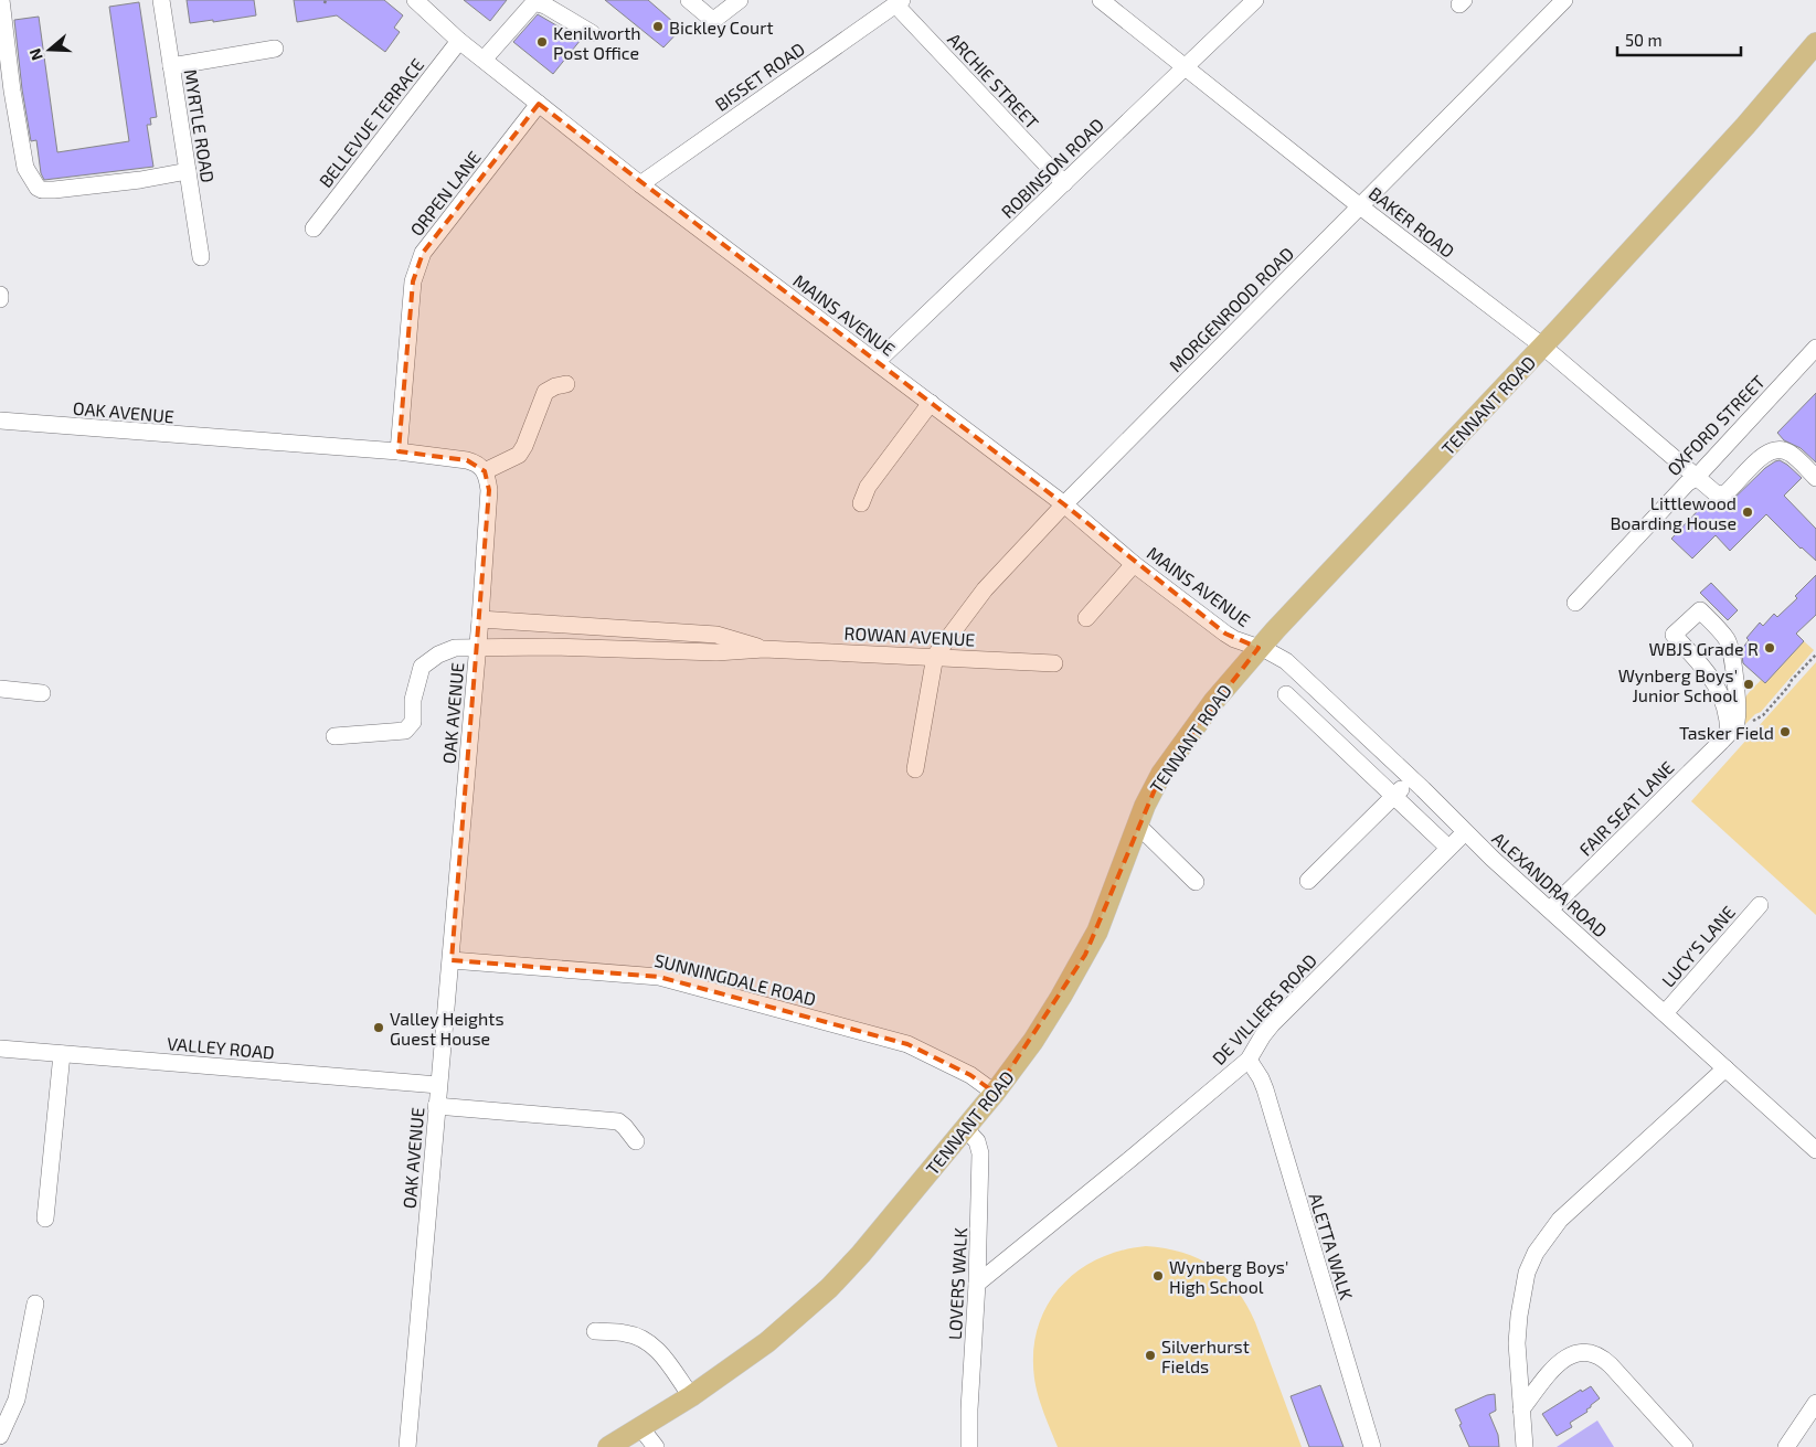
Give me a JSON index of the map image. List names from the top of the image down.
{
  "streets": {
    "main road": ["TENNANT ROAD"],
    "street": [
      "BISSET ROAD",
      "ARCHIE STREET",
      "BELLEVUE TERRACE",
      "MYRTLE ROAD",
      "ROBINSON ROAD",
      "ORPEN LANE",
      "BAKER ROAD",
      "MORGENROOD ROAD",
      "MAINS AVENUE",
      "OAK AVENUE",
      "OXFORD STREET",
      "ROWAN AVENUE",
      "FAIR SEAT LANE",
      "ALEXANDRA ROAD",
      "LUCY'S LANE",
      "SUNNINGDALE ROAD",
      "DE VILLIERS ROAD",
      "VALLEY ROAD",
      "ALETTA WALK",
      "LOVERS WALK"
    ]
  },
  "crossings": [
    ["BISSET ROAD", "ARCHIE STREET"],
    ["BISSET ROAD", "MAINS AVENUE"],
    ["ARCHIE STREET", "ROBINSON ROAD"],
    ["BELLEVUE TERRACE", "MAINS AVENUE"],
    ["ROBINSON ROAD", "BAKER ROAD"],
    ["ROBINSON ROAD", "MAINS AVENUE"],
    ["ORPEN LANE", "MAINS AVENUE"],
    ["ORPEN LANE", "OAK AVENUE"],
    ["BAKER ROAD", "MORGENROOD ROAD"],
    ["BAKER ROAD", "TENNANT ROAD"],
    ["BAKER ROAD", "OXFORD STREET"],
    ["MORGENROOD ROAD", "MAINS AVENUE"],
    ["MORGENROOD ROAD", "ROWAN AVENUE"],
    ["MAINS AVENUE", "TENNANT ROAD"],
    ["MAINS AVENUE", "ALEXANDRA ROAD"],
    ["TENNANT ROAD", "ALEXANDRA ROAD"],
    ["TENNANT ROAD", "SUNNINGDALE ROAD"],
    ["TENNANT ROAD", "LOVERS WALK"],
    ["OAK AVENUE", "ROWAN AVENUE"],
    ["OAK AVENUE", "SUNNINGDALE ROAD"],
    ["OAK AVENUE", "VALLEY ROAD"],
    ["FAIR SEAT LANE", "ALEXANDRA ROAD"],
    ["ALEXANDRA ROAD", "LUCY'S LANE"],
    ["ALEXANDRA ROAD", "DE VILLIERS ROAD"],
    ["DE VILLIERS ROAD", "ALETTA WALK"],
    ["DE VILLIERS ROAD", "LOVERS WALK"]
  ],
  "places": [
    "Bickley Court",
    "Kenilworth Post Office",
    "Littlewood Boarding House",
    "WBJS Grade R",
    "Wynberg Boys' Junior School",
    "Tasker Field",
    "Valley Heights Guest House",
    "Wynberg Boys' High School",
    "Silverhurst Fields"
  ],
  "scale_bar": "50 m",
  "north": "left"
}
